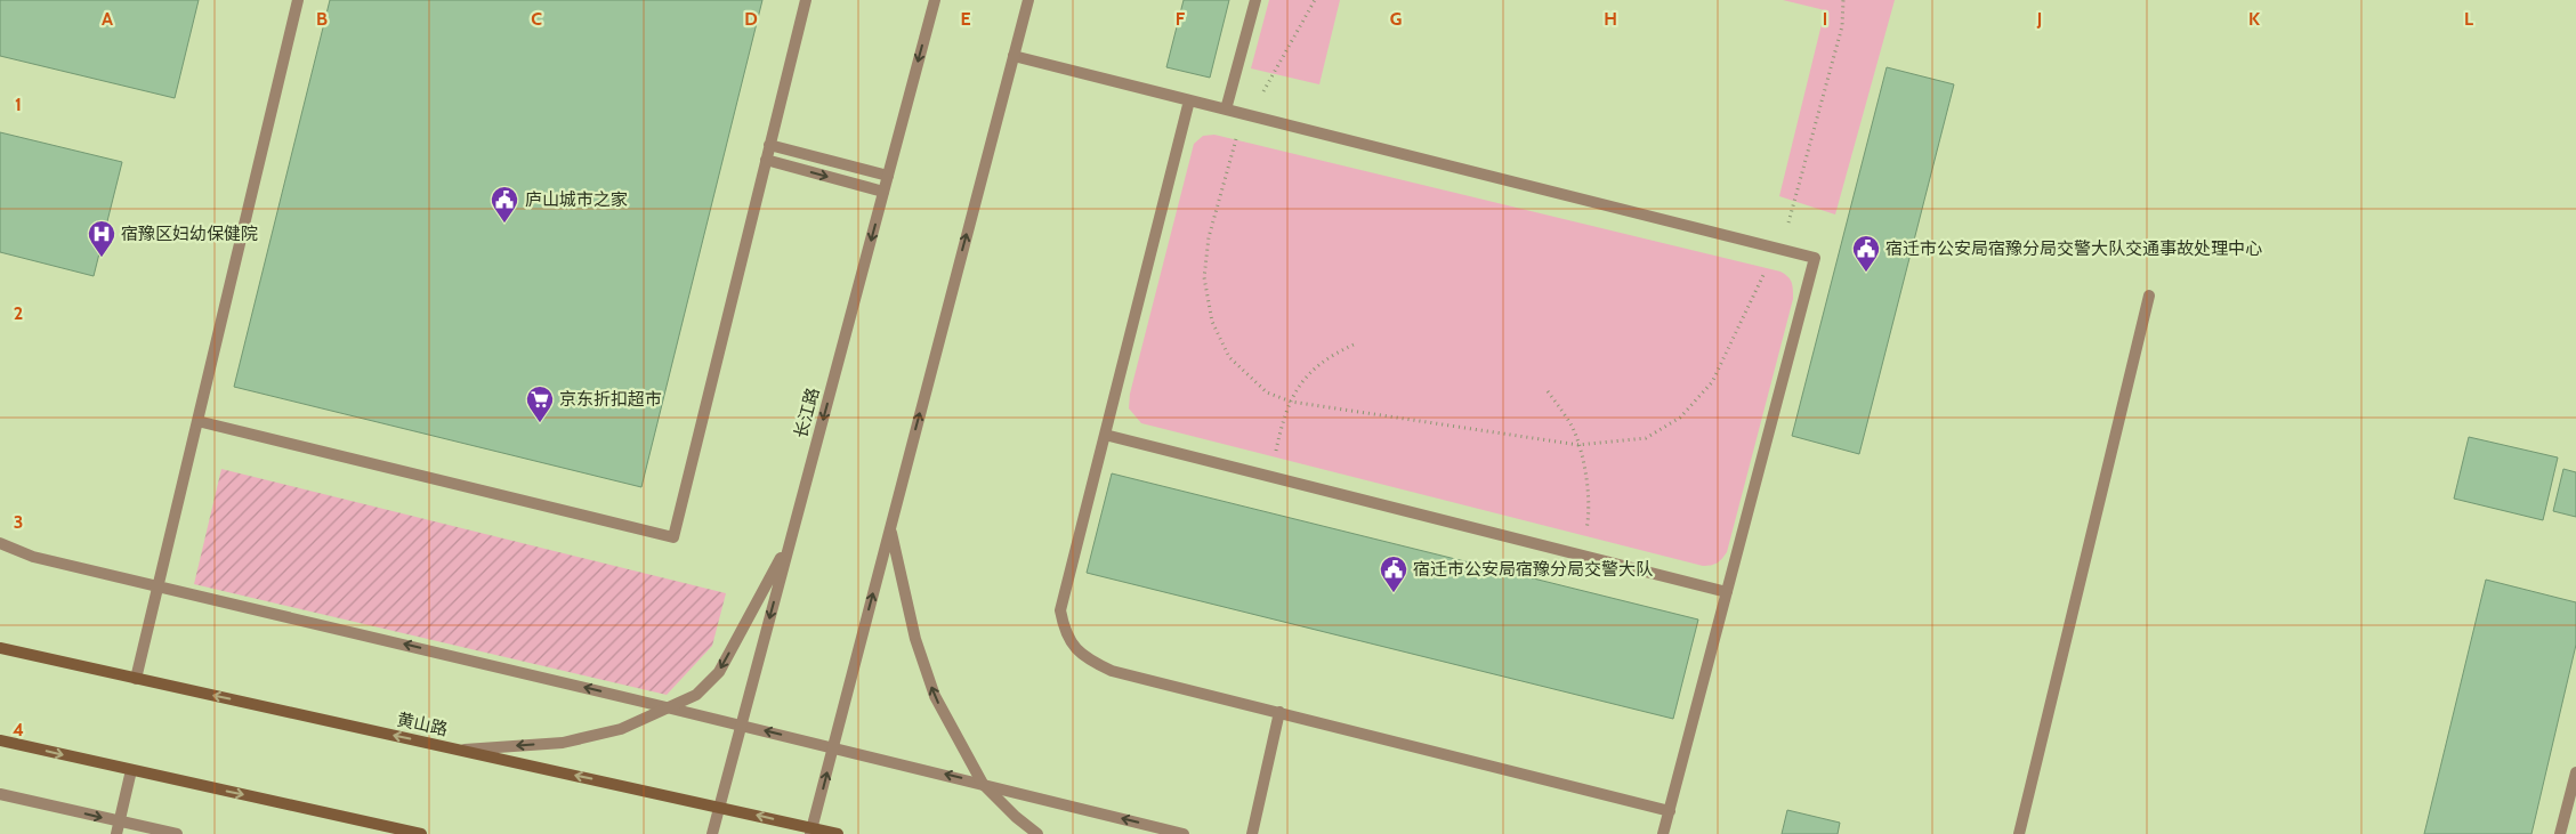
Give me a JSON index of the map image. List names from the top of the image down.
{
  "streets": {
    "main road": ["黄山路"],
    "street": ["长江路"]
  },
  "crossings": [
    ["长江路", "黄山路"]
  ],
  "places": {
    "public building": ["庐山城市之家", "宿迁市公安局宿豫分局交警大队交通事故处理中心", "宿迁市公安局宿豫分局交警大队"],
    "hospital": ["宿豫区妇幼保健院"],
    "supermarket": ["京东折扣超市"]
  },
  "grid": {
    "columns": [
      "A",
      "B",
      "C",
      "D",
      "E",
      "F",
      "G",
      "H",
      "I",
      "J",
      "K",
      "L"
    ],
    "rows": [
      "1",
      "2",
      "3",
      "4"
    ]
  }
}
